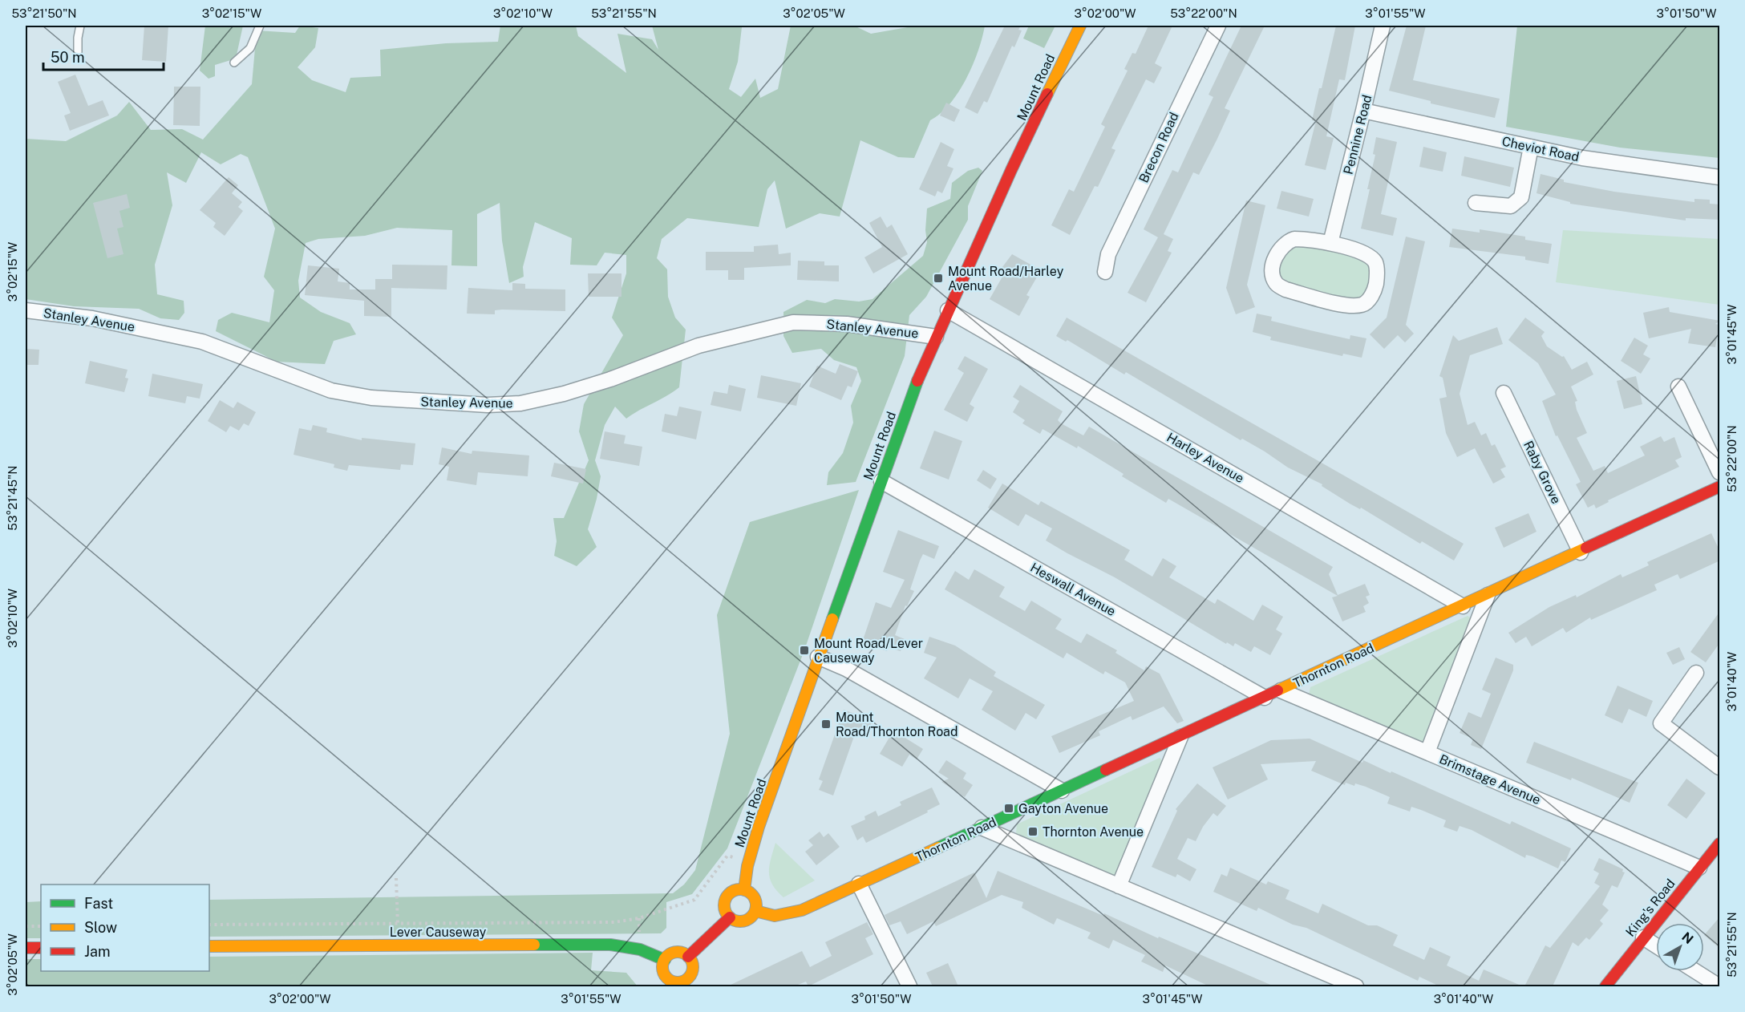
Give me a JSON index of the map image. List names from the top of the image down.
{
  "streets": {
    "street": [
      "Mount Road",
      "Pennine Road",
      "Brecon Road",
      "Cheviot Road",
      "Stanley Avenue",
      "Harley Avenue",
      "Raby Grove",
      "Heswall Avenue",
      "Thornton Road",
      "Brimstage Avenue",
      "King's Road",
      "Lever Causeway"
    ]
  },
  "crossings": [
    ["Mount Road", "Stanley Avenue"],
    ["Mount Road", "Harley Avenue"],
    ["Mount Road", "Heswall Avenue"],
    ["Mount Road", "Thornton Road"],
    ["Pennine Road", "Cheviot Road"],
    ["Harley Avenue", "Thornton Road"],
    ["Raby Grove", "Thornton Road"],
    ["Heswall Avenue", "Thornton Road"],
    ["Thornton Road", "Brimstage Avenue"],
    ["Brimstage Avenue", "King's Road"]
  ],
  "places": {
    "transit": [
      "Mount Road/Harley Avenue",
      "Mount Road/Lever Causeway",
      "Mount Road/Thornton Road",
      "Gayton Avenue",
      "Thornton Avenue"
    ]
  },
  "legend": ["Fast", "Slow", "Jam"],
  "scale_bar": "50 m",
  "north": "top right",
  "coordinates": [
    "53°21'50\"N",
    "3°02'15\"W",
    "3°02'10\"W",
    "53°21'55\"N",
    "3°02'05\"W",
    "3°02'00\"W",
    "53°22'00\"N",
    "3°01'55\"W",
    "3°01'50\"W",
    "3°01'45\"W",
    "53°21'45\"N",
    "3°01'40\"W"
  ]
}
